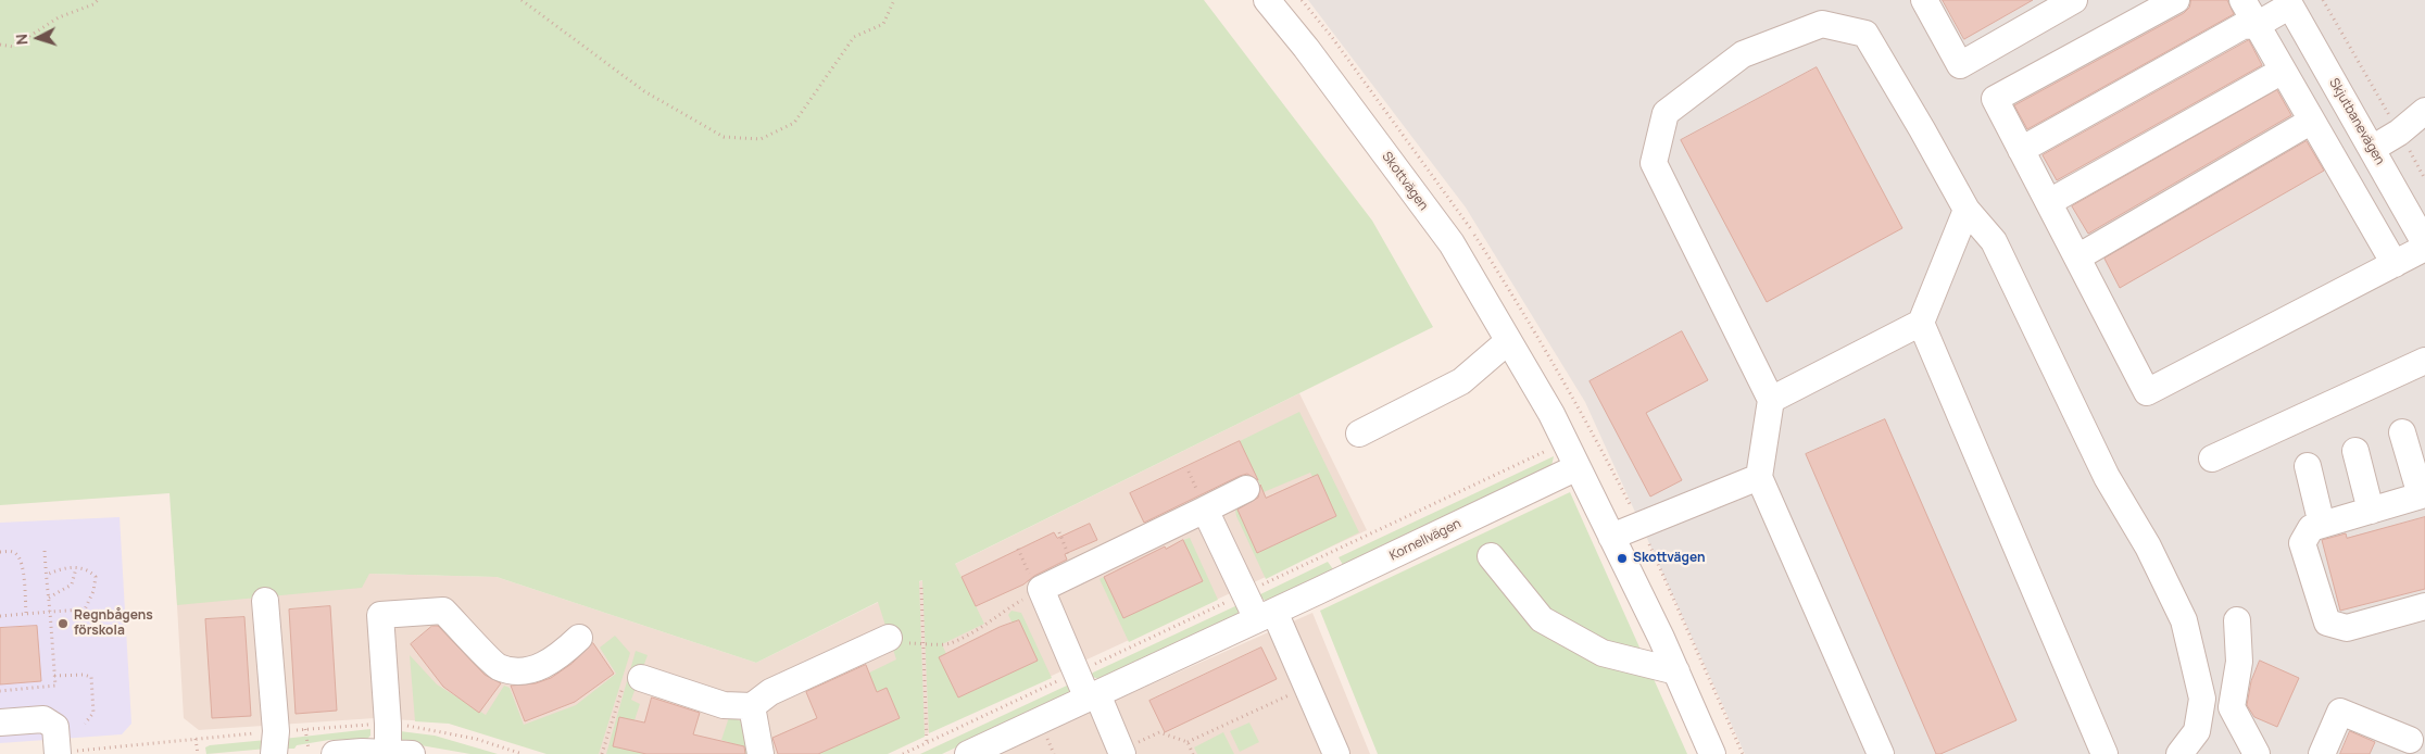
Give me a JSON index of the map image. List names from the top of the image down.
{
  "streets": {
    "street": ["Skjutbanevägen", "Skottvägen", "Kornellvägen"]
  },
  "crossings": [
    ["Skottvägen", "Kornellvägen"]
  ],
  "places": ["Skottvägen", "Regnbågens förskola"],
  "north": "left"
}
